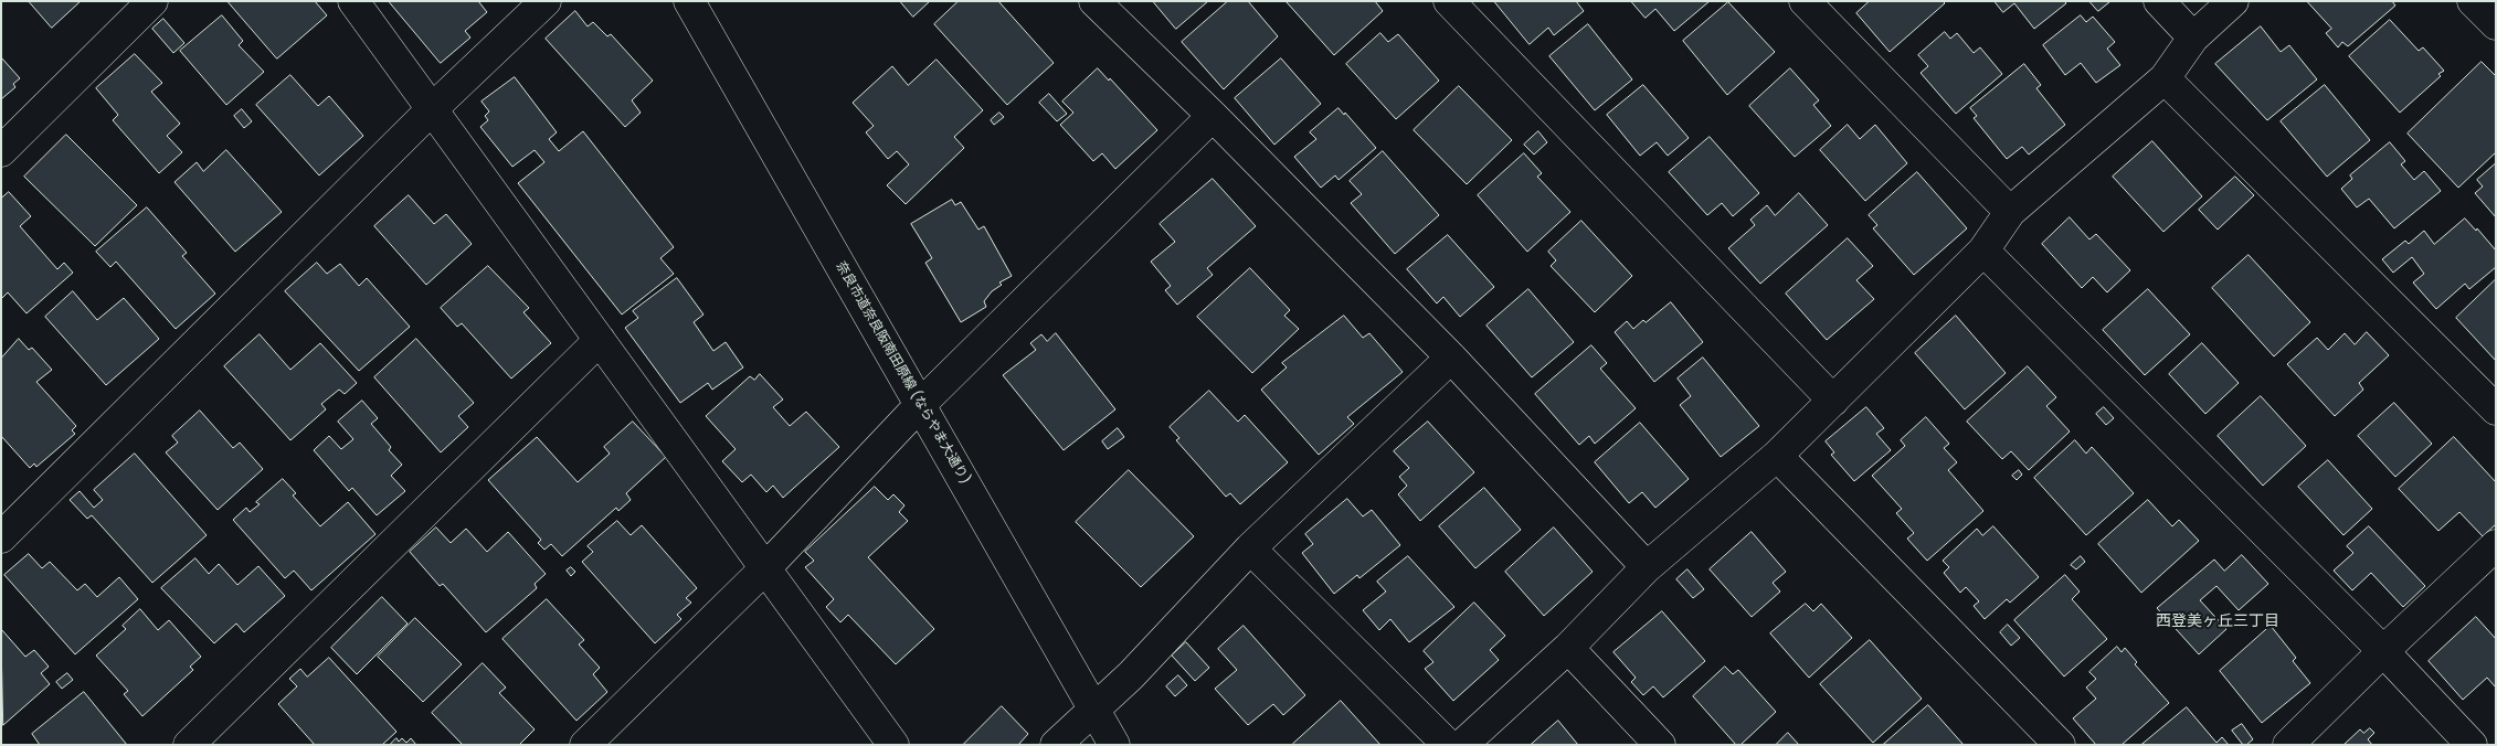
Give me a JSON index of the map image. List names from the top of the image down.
{
  "streets": {
    "street": ["奈良市道奈良阪南田原線 (ならやま大通り)"]
  },
  "districts": ["西登美ヶ丘三丁目"]
}
